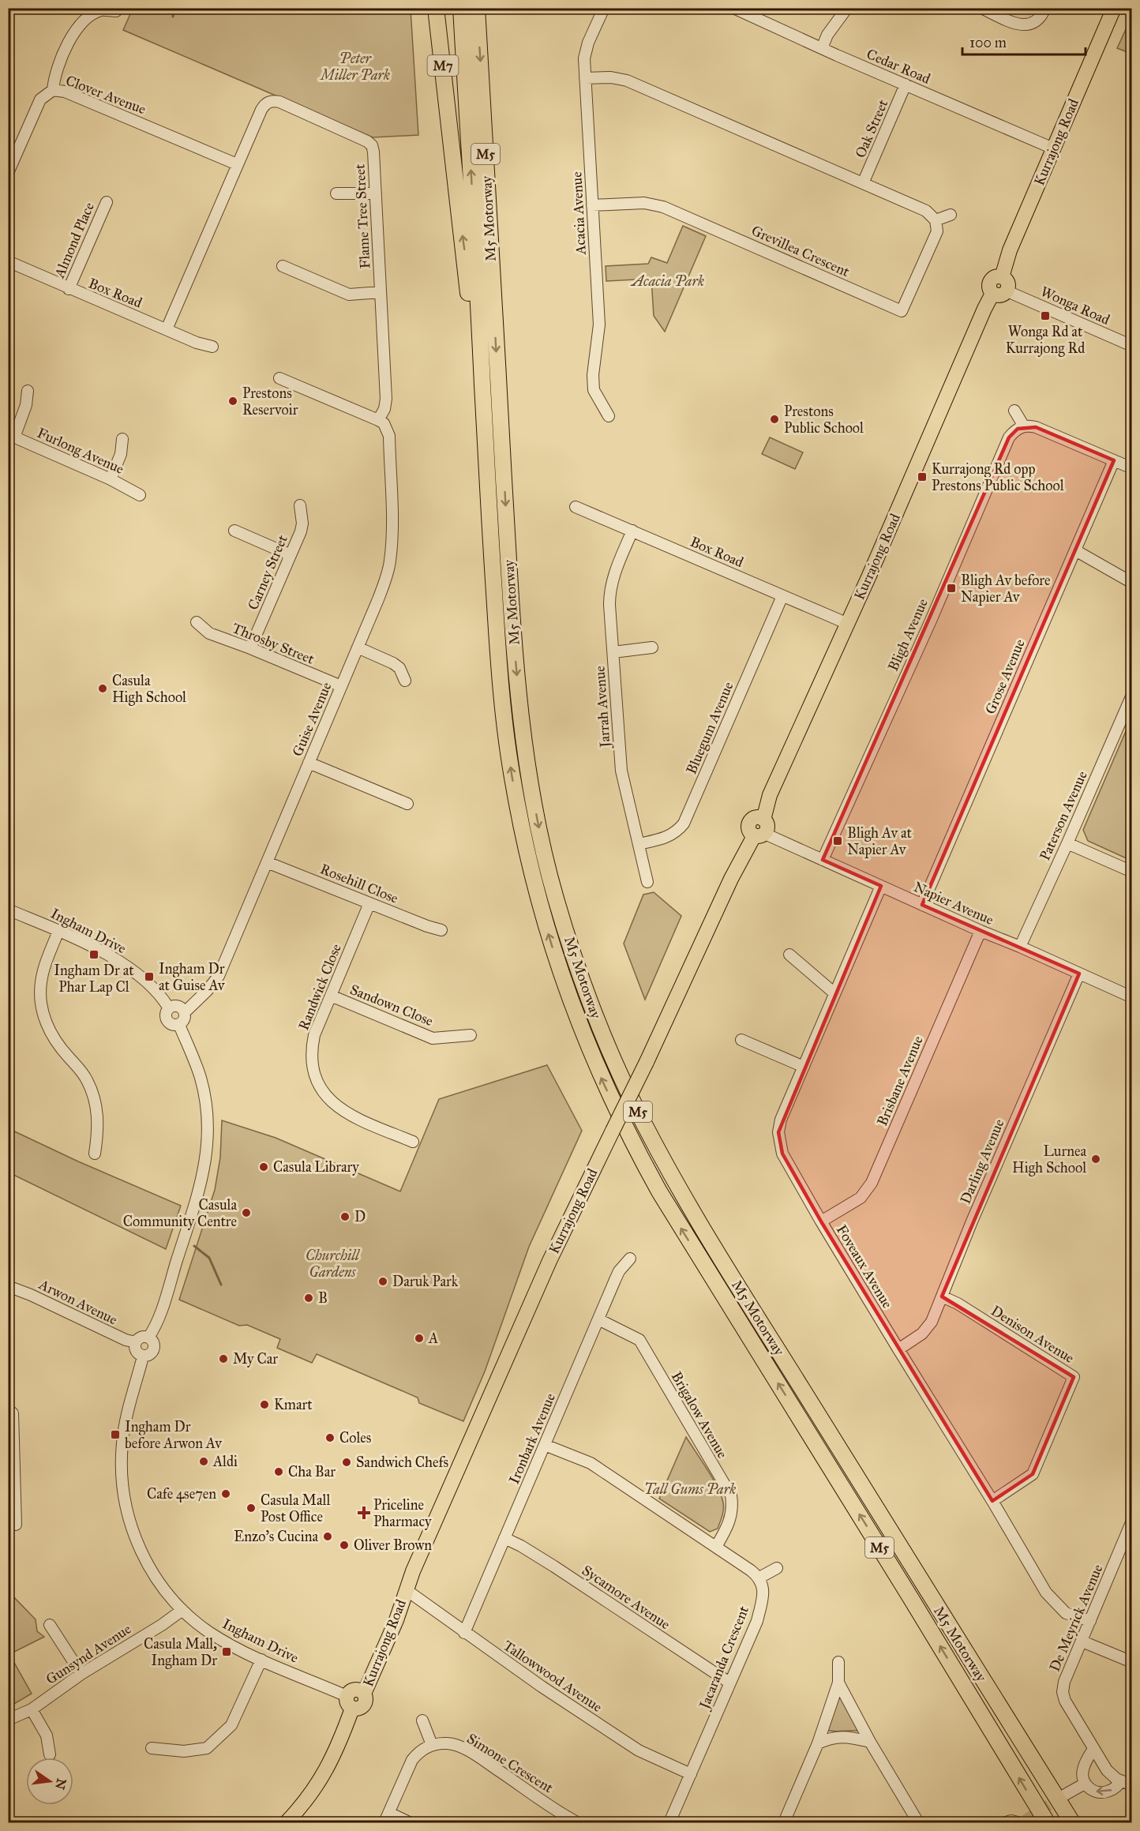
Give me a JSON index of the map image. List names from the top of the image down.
{
  "streets": {
    "highway": ["M5", "M5 Motorway"],
    "main road": ["Kurrajong Road"],
    "street": [
      "Cedar Road",
      "Clover Avenue",
      "Oak Street",
      "Acacia Avenue",
      "Flame Tree Street",
      "Almond Place",
      "Grevillea Crescent",
      "Box Road",
      "Wonga Road",
      "Furlong Avenue",
      "Carney Street",
      "Bligh Avenue",
      "Throsby Street",
      "Grose Avenue",
      "Jarrah Avenue",
      "Guise Avenue",
      "Bluegum Avenue",
      "Paterson Avenue",
      "Rosehill Close",
      "Napier Avenue",
      "Ingham Drive",
      "Randwick Close",
      "Sandown Close",
      "Brisbane Avenue",
      "Darling Avenue",
      "Foveaux Avenue",
      "Arwon Avenue",
      "Denison Avenue",
      "Brigalow Avenue",
      "Ironbark Avenue",
      "Sycamore Avenue",
      "De Meyrick Avenue",
      "Gunsynd Avenue",
      "Jacaranda Crescent",
      "Tallowwood Avenue",
      "Simone Crescent"
    ]
  },
  "crossings": [
    ["Cedar Road", "Oak Street"],
    ["Cedar Road", "Kurrajong Road"],
    ["Clover Avenue", "Flame Tree Street"],
    ["Kurrajong Road", "Box Road"],
    ["Kurrajong Road", "Wonga Road"],
    ["Kurrajong Road", "Napier Avenue"],
    ["Kurrajong Road", "Ingham Drive"],
    ["Kurrajong Road", "Tallowwood Avenue"],
    ["Acacia Avenue", "Grevillea Crescent"],
    ["Flame Tree Street", "Box Road"],
    ["Flame Tree Street", "Guise Avenue"],
    ["Almond Place", "Box Road"],
    ["Box Road", "Jarrah Avenue"],
    ["Box Road", "Bluegum Avenue"],
    ["Carney Street", "Throsby Street"],
    ["Bligh Avenue", "Napier Avenue"],
    ["Throsby Street", "Guise Avenue"],
    ["Grose Avenue", "Napier Avenue"],
    ["Jarrah Avenue", "Bluegum Avenue"],
    ["Guise Avenue", "Rosehill Close"],
    ["Guise Avenue", "Ingham Drive"],
    ["Paterson Avenue", "Napier Avenue"],
    ["Rosehill Close", "Randwick Close"],
    ["Napier Avenue", "Brisbane Avenue"],
    ["Napier Avenue", "Darling Avenue"],
    ["Napier Avenue", "Foveaux Avenue"],
    ["Ingham Drive", "Arwon Avenue"],
    ["Ingham Drive", "Gunsynd Avenue"],
    ["Randwick Close", "Sandown Close"],
    ["Brisbane Avenue", "Foveaux Avenue"],
    ["Darling Avenue", "Foveaux Avenue"],
    ["Darling Avenue", "Denison Avenue"],
    ["Foveaux Avenue", "Denison Avenue"],
    ["Foveaux Avenue", "De Meyrick Avenue"],
    ["Brigalow Avenue", "Ironbark Avenue"],
    ["Ironbark Avenue", "Sycamore Avenue"],
    ["Ironbark Avenue", "Tallowwood Avenue"],
    ["Sycamore Avenue", "Jacaranda Crescent"],
    ["Jacaranda Crescent", "Tallowwood Avenue"]
  ],
  "parks": [
    "Peter Miller Park",
    "Acacia Park",
    "Churchill Gardens",
    "Tall Gums Park"
  ],
  "places": {
    "transit": [
      "Wonga Rd at Kurrajong Rd",
      "Kurrajong Rd opp Prestons Public School",
      "Bligh Av before Napier Av",
      "Bligh Av at Napier Av",
      "Ingham Dr at Phar Lap Cl",
      "Ingham Dr at Guise Av",
      "Ingham Dr before Arwon Av",
      "Casula Mall, Ingham Dr"
    ],
    "other": [
      "Prestons Reservoir",
      "Prestons Public School",
      "Casula High School",
      "Lurnea High School",
      "Casula Library",
      "Casula Community Centre",
      "D",
      "Daruk Park",
      "B",
      "A",
      "My Car",
      "Kmart",
      "Coles",
      "Aldi",
      "Sandwich Chefs",
      "Cha Bar",
      "Cafe 4se7en",
      "Casula Mall Post Office",
      "Enzo's Cucina",
      "Oliver Brown"
    ],
    "health": ["Priceline Pharmacy"]
  },
  "scale_bar": "100 m",
  "north": "right"
}
